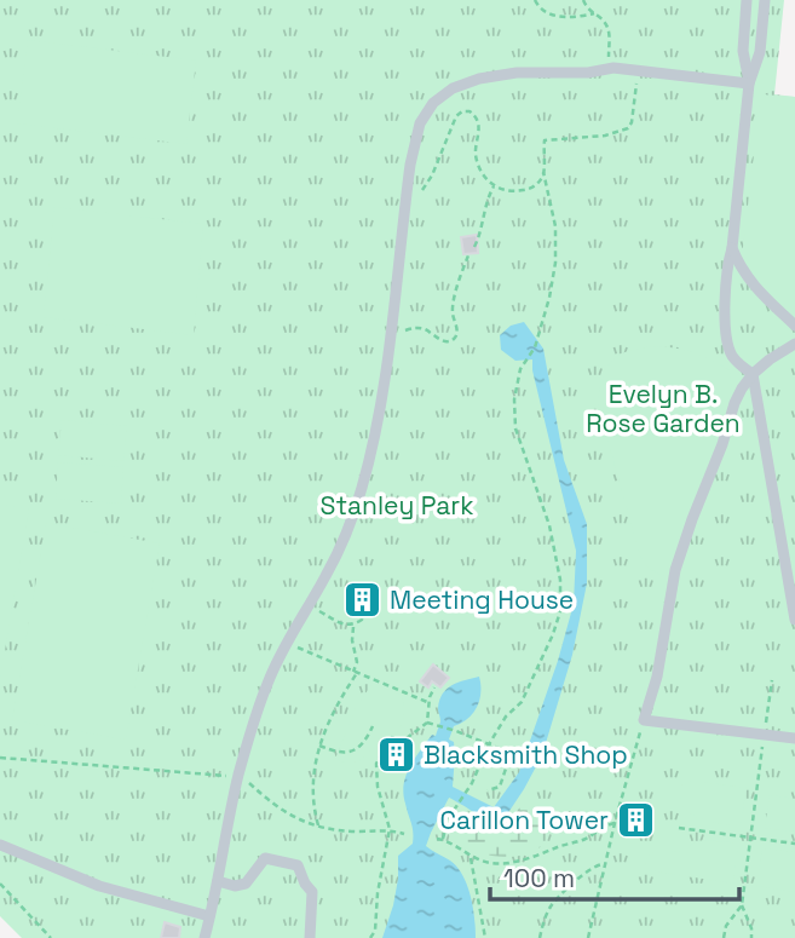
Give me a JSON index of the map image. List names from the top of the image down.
{
  "parks": ["Evelyn B. Rose Garden", "Stanley Park"],
  "places": {
    "building": ["Meeting House", "Blacksmith Shop", "Carillon Tower"]
  },
  "scale_bar": "100 m"
}
